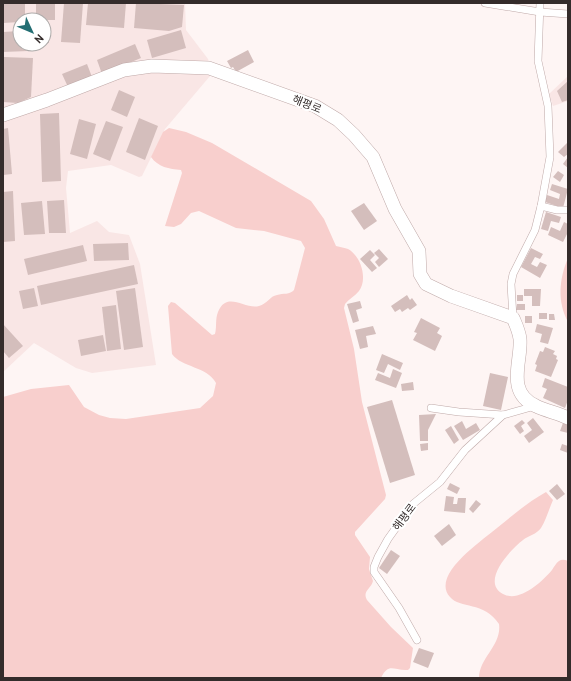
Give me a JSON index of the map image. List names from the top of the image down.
{
  "streets": {
    "street": ["해평로"]
  },
  "north": "bottom right"
}
